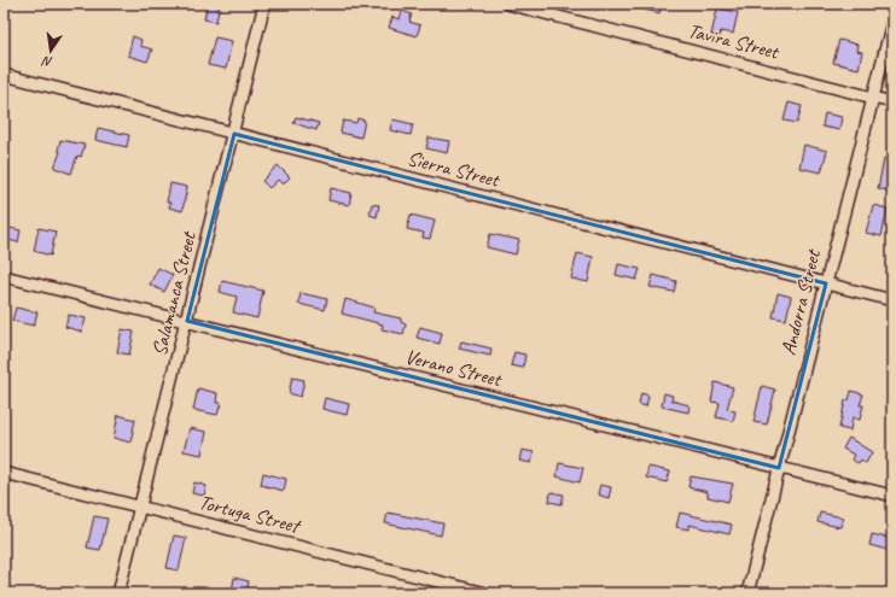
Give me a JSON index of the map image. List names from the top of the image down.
{
  "streets": {
    "street": [
      "Tavira Street",
      "Sierra Street",
      "Salamanca Street",
      "Andorra Street",
      "Verano Street",
      "Tortuga Street"
    ]
  },
  "crossings": [
    ["Tavira Street", "Andorra Street"],
    ["Sierra Street", "Salamanca Street"],
    ["Sierra Street", "Andorra Street"],
    ["Salamanca Street", "Verano Street"],
    ["Salamanca Street", "Tortuga Street"],
    ["Andorra Street", "Verano Street"]
  ],
  "north": "bottom"
}
